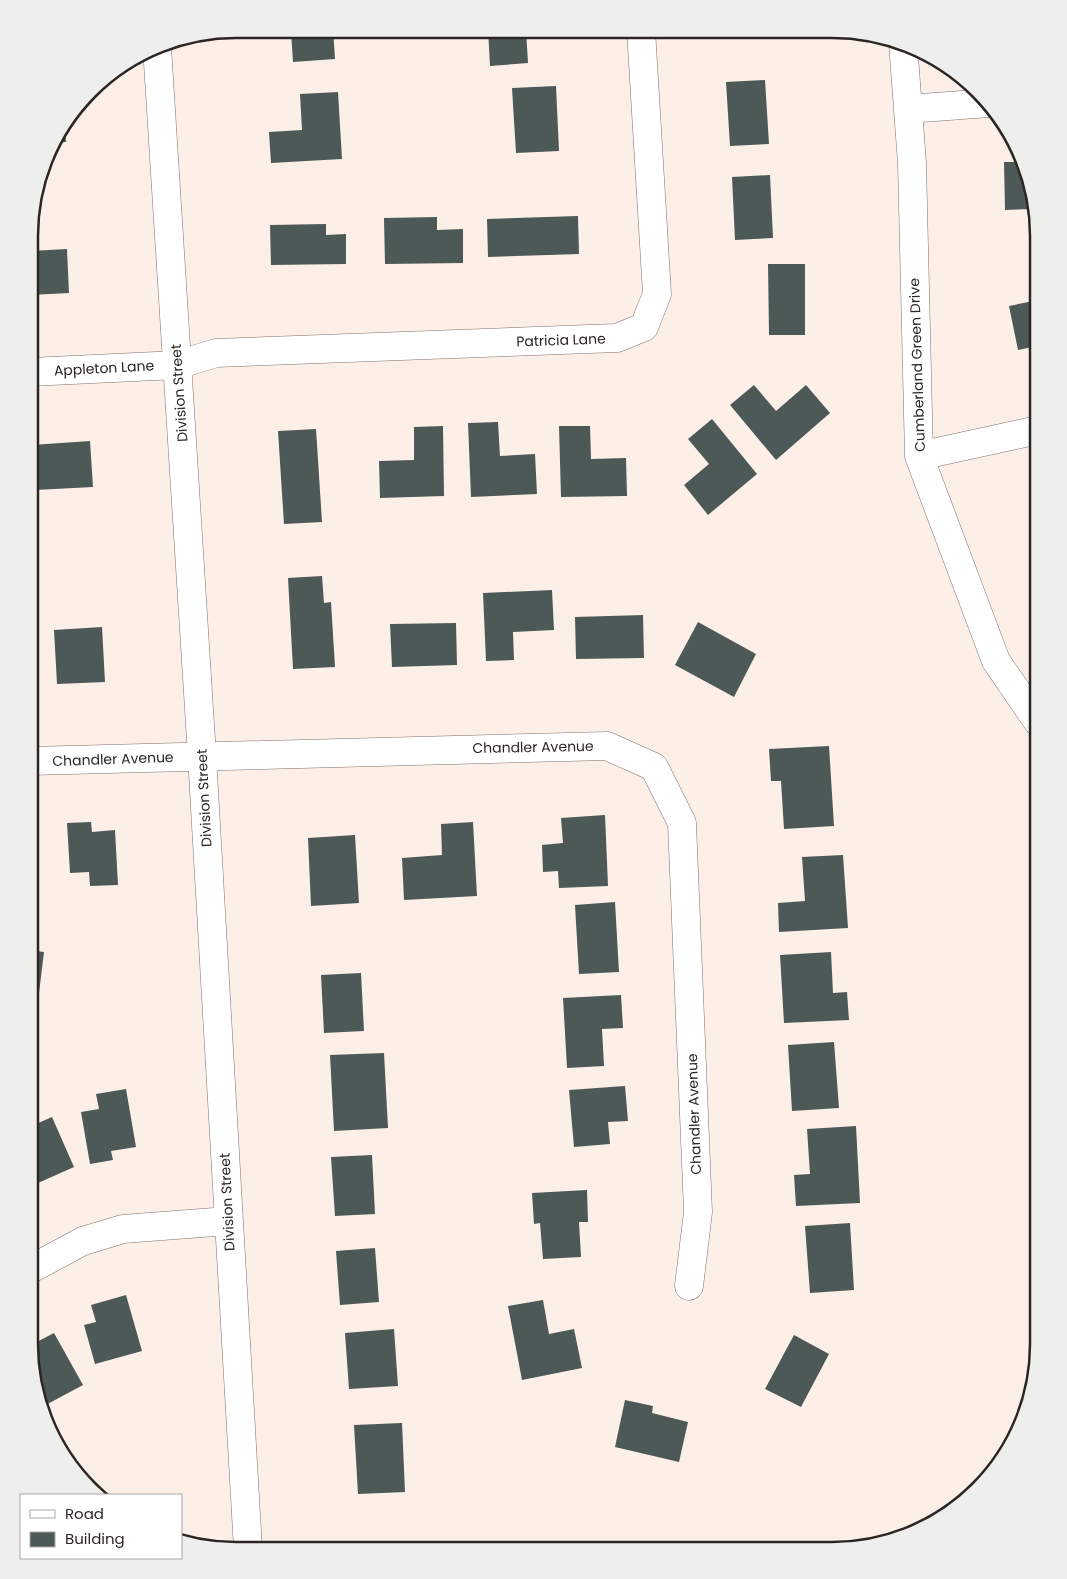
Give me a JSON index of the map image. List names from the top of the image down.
{
  "streets": {
    "street": [
      "Patricia Lane",
      "Cumberland Green Drive",
      "Appleton Lane",
      "Division Street",
      "Chandler Avenue"
    ]
  },
  "crossings": [
    ["Patricia Lane", "Appleton Lane"],
    ["Patricia Lane", "Division Street"],
    ["Appleton Lane", "Division Street"],
    ["Division Street", "Chandler Avenue"]
  ],
  "legend": ["Road", "Building"]
}
